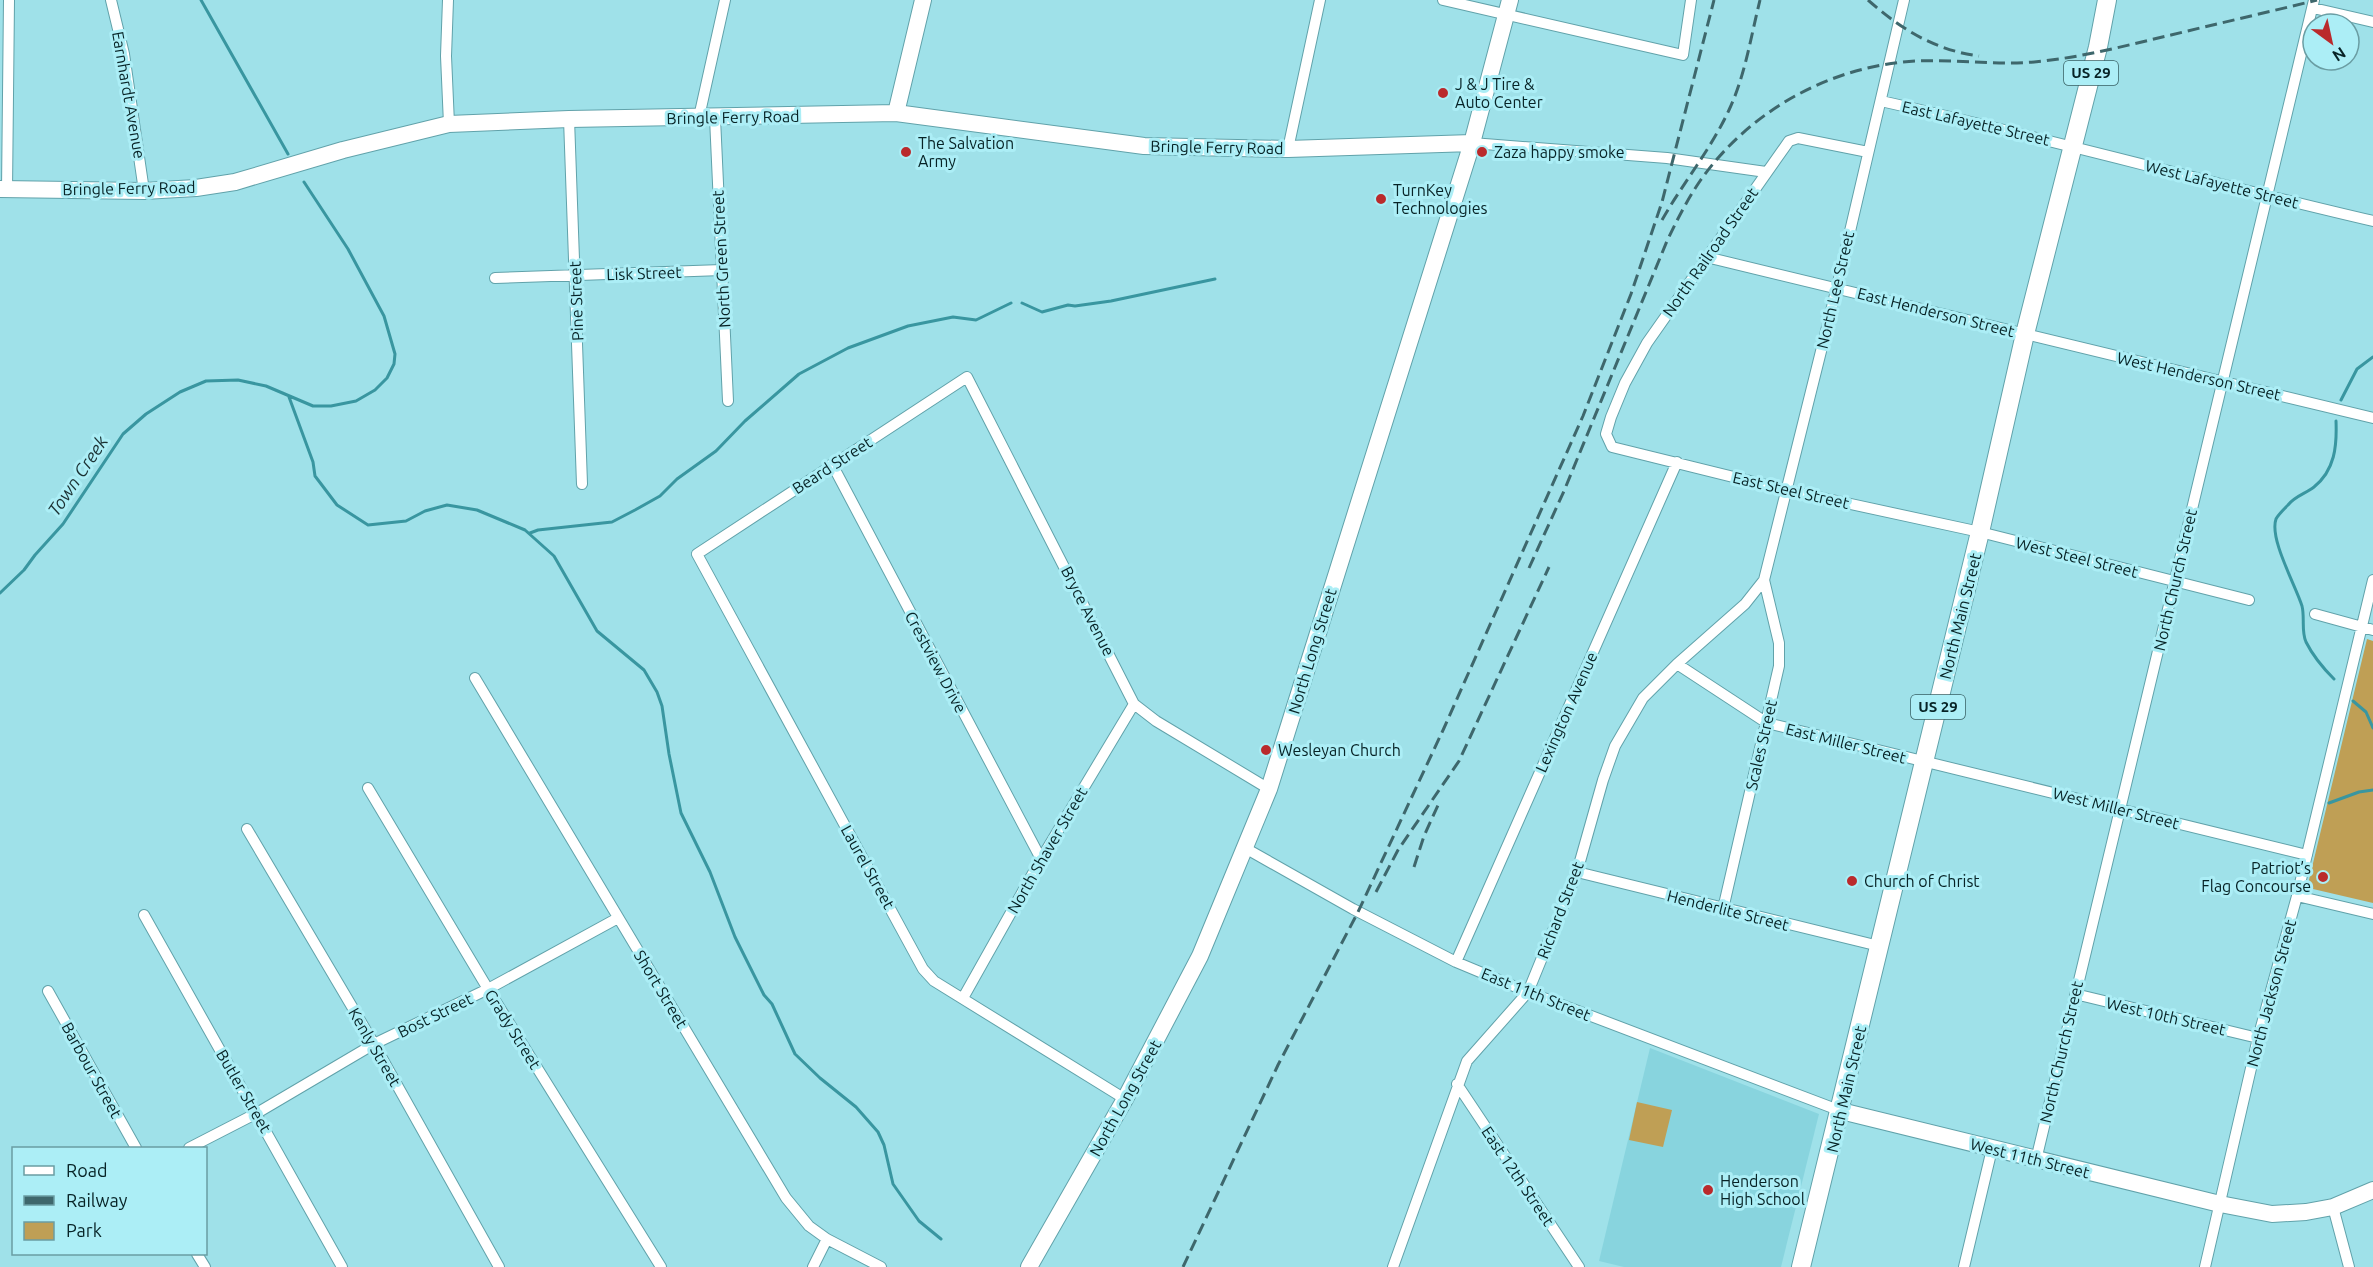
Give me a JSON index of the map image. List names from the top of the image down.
{
  "streets": {
    "main road": ["US 29", "North Main Street"],
    "street": [
      "Earnhardt Avenue",
      "Bringle Ferry Road",
      "East Lafayette Street",
      "West Lafayette Street",
      "North Railroad Street",
      "North Green Street",
      "Lisk Street",
      "North Lee Street",
      "Pine Street",
      "East Henderson Street",
      "West Henderson Street",
      "Beard Street",
      "East Steel Street",
      "West Steel Street",
      "North Church Street",
      "Bryce Avenue",
      "North Long Street",
      "Crestview Drive",
      "Lexington Avenue",
      "East Miller Street",
      "Scales Street",
      "West Miller Street",
      "North Shaver Street",
      "Laurel Street",
      "Richard Street",
      "Henderlite Street",
      "Short Street",
      "North Jackson Street",
      "East 11th Street",
      "Bost Street",
      "West 10th Street",
      "Grady Street",
      "Kenly Street",
      "Barbour Street",
      "Butler Street",
      "West 11th Street",
      "East 12th Street"
    ]
  },
  "crossings": [
    ["Earnhardt Avenue", "Bringle Ferry Road"],
    ["Bringle Ferry Road", "North Green Street"],
    ["Bringle Ferry Road", "Pine Street"],
    ["Bringle Ferry Road", "North Long Street"],
    ["East Lafayette Street", "West Lafayette Street"],
    ["East Lafayette Street", "North Lee Street"],
    ["East Lafayette Street", "North Main Street"],
    ["West Lafayette Street", "North Church Street"],
    ["West Lafayette Street", "North Main Street"],
    ["North Railroad Street", "North Lee Street"],
    ["North Railroad Street", "East Henderson Street"],
    ["North Railroad Street", "East Steel Street"],
    ["North Green Street", "Lisk Street"],
    ["Lisk Street", "Pine Street"],
    ["North Lee Street", "East Henderson Street"],
    ["North Lee Street", "East Steel Street"],
    ["North Lee Street", "Scales Street"],
    ["North Lee Street", "Richard Street"],
    ["East Henderson Street", "West Henderson Street"],
    ["East Henderson Street", "North Main Street"],
    ["West Henderson Street", "North Church Street"],
    ["West Henderson Street", "North Main Street"],
    ["Beard Street", "Bryce Avenue"],
    ["Beard Street", "Crestview Drive"],
    ["Beard Street", "Laurel Street"],
    ["East Steel Street", "West Steel Street"],
    ["East Steel Street", "North Main Street"],
    ["East Steel Street", "Lexington Avenue"],
    ["West Steel Street", "North Church Street"],
    ["West Steel Street", "North Main Street"],
    ["North Church Street", "West Miller Street"],
    ["North Church Street", "West 10th Street"],
    ["North Church Street", "West 11th Street"],
    ["Bryce Avenue", "North Long Street"],
    ["Bryce Avenue", "North Shaver Street"],
    ["North Main Street", "East Miller Street"],
    ["North Main Street", "West Miller Street"],
    ["North Main Street", "Henderlite Street"],
    ["North Main Street", "East 11th Street"],
    ["North Main Street", "West 11th Street"],
    ["North Long Street", "Laurel Street"],
    ["North Long Street", "East 11th Street"],
    ["Crestview Drive", "North Shaver Street"],
    ["Lexington Avenue", "East 11th Street"],
    ["East Miller Street", "Scales Street"],
    ["East Miller Street", "West Miller Street"],
    ["East Miller Street", "Richard Street"],
    ["Scales Street", "Richard Street"],
    ["Scales Street", "Henderlite Street"],
    ["West Miller Street", "North Jackson Street"],
    ["North Shaver Street", "Laurel Street"],
    ["Richard Street", "Henderlite Street"],
    ["Richard Street", "East 11th Street"],
    ["Richard Street", "East 12th Street"],
    ["Short Street", "Bost Street"],
    ["North Jackson Street", "West 10th Street"],
    ["North Jackson Street", "West 11th Street"],
    ["East 11th Street", "West 11th Street"],
    ["Bost Street", "Grady Street"],
    ["Bost Street", "Kenly Street"],
    ["Bost Street", "Butler Street"]
  ],
  "water": ["Town Creek"],
  "places": [
    "J & J Tire & Auto Center",
    "The Salvation Army",
    "Zaza happy smoke",
    "TurnKey Technologies",
    "Wesleyan Church",
    "Patriot’s Flag Concourse",
    "Church of Christ",
    "Henderson High School"
  ],
  "legend": ["Road", "Railway", "Park"],
  "north": "bottom right"
}
